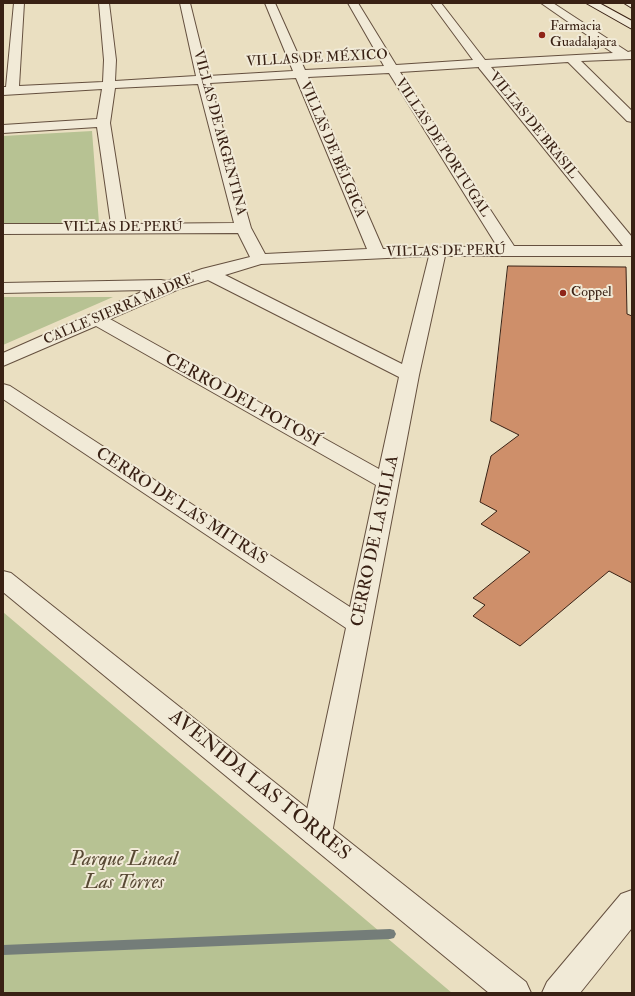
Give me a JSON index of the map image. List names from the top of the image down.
{
  "streets": {
    "street": [
      "VILLAS DE MÉXICO",
      "VILLAS DE BRASIL",
      "VILLAS DE ARGENTINA",
      "VILLAS DE PORTUGAL",
      "VILLAS DE BÉLGICA",
      "VILLAS DE PERÚ",
      "CALLE SIERRA MADRE",
      "CERRO DEL POTOSÍ",
      "CERRO DE LAS MITRAS",
      "CERRO DE LA SILLA",
      "AVENIDA LAS TORRES"
    ]
  },
  "crossings": [
    ["VILLAS DE MÉXICO", "VILLAS DE BRASIL"],
    ["VILLAS DE MÉXICO", "VILLAS DE ARGENTINA"],
    ["VILLAS DE MÉXICO", "VILLAS DE PORTUGAL"],
    ["VILLAS DE MÉXICO", "VILLAS DE BÉLGICA"],
    ["VILLAS DE ARGENTINA", "VILLAS DE PERÚ"],
    ["VILLAS DE ARGENTINA", "CALLE SIERRA MADRE"],
    ["VILLAS DE PORTUGAL", "VILLAS DE PERÚ"],
    ["VILLAS DE BÉLGICA", "VILLAS DE PERÚ"],
    ["VILLAS DE PERÚ", "CALLE SIERRA MADRE"],
    ["VILLAS DE PERÚ", "CERRO DE LA SILLA"],
    ["CALLE SIERRA MADRE", "CERRO DEL POTOSÍ"],
    ["CERRO DEL POTOSÍ", "CERRO DE LA SILLA"],
    ["CERRO DE LAS MITRAS", "CERRO DE LA SILLA"],
    ["CERRO DE LA SILLA", "AVENIDA LAS TORRES"]
  ],
  "parks": ["Parque Lineal Las Torres"],
  "places": ["Farmacia Guadalajara", "Coppel"]
}
